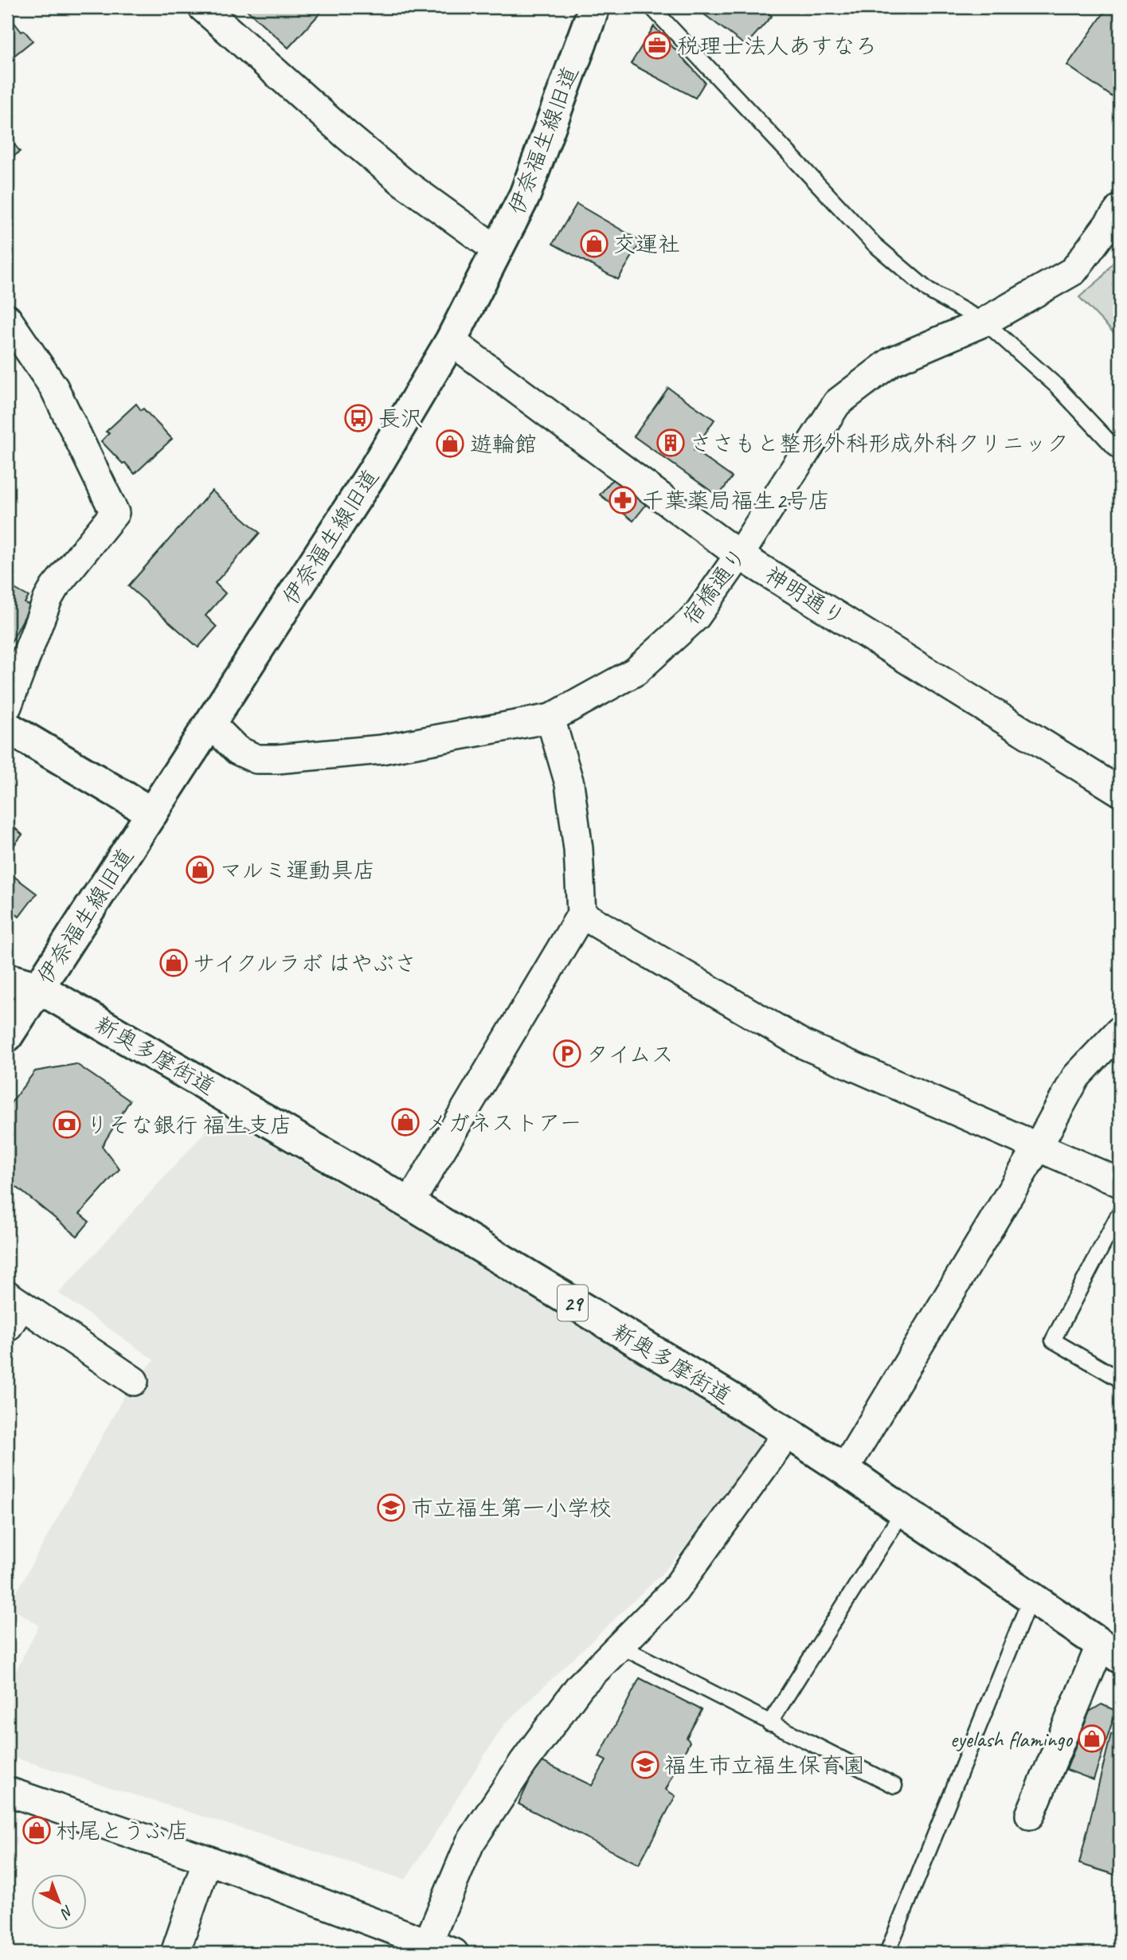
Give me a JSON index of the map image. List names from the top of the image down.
{
  "streets": {
    "main road": ["伊奈福生線旧道", "新奥多摩街道", "29"],
    "street": ["宿橋通り", "神明通り"]
  },
  "crossings": [
    ["伊奈福生線旧道", "宿橋通り"],
    ["伊奈福生線旧道", "神明通り"],
    ["伊奈福生線旧道", "新奥多摩街道"],
    ["宿橋通り", "神明通り"]
  ],
  "places": {
    "office": ["税理士法人あすなろ"],
    "shop": [
      "交運社",
      "遊輪館",
      "マルミ運動具店",
      "サイクルラボ はやぶさ",
      "メガネストアー",
      "eyelash flamingo",
      "村尾とうふ店"
    ],
    "bus stop": ["長沢"],
    "building": ["ささもと整形外科形成外科クリニック"],
    "pharmacy": ["千葉薬局福生2号店"],
    "parking": ["タイムス"],
    "bank": ["りそな銀行 福生支店"],
    "school or university": ["市立福生第一小学校", "福生市立福生保育園"]
  },
  "north": "bottom right"
}
